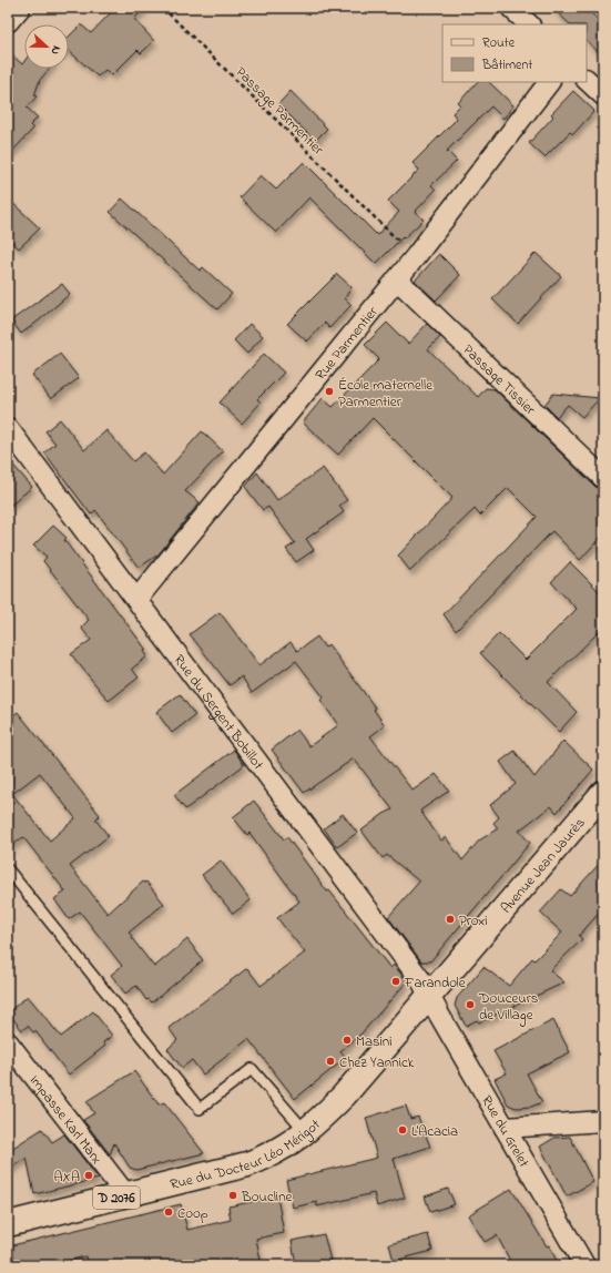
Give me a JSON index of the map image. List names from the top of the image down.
{
  "streets": {
    "main road": ["Avenue Jean Jaurès", "Rue du Docteur Léo Mérigot", "D 2076"],
    "street": [
      "Rue Parmentier",
      "Passage Tissier",
      "Rue du Sergent Bobillot",
      "Impasse Karl Marx",
      "Rue du Grelet"
    ],
    "path": ["Passage Parmentier"]
  },
  "crossings": [
    ["Rue Parmentier", "Passage Tissier"],
    ["Rue Parmentier", "Rue du Sergent Bobillot"],
    ["Rue du Sergent Bobillot", "Avenue Jean Jaurès"],
    ["Rue du Sergent Bobillot", "Rue du Grelet"],
    ["Rue du Sergent Bobillot", "Rue du Docteur Léo Mérigot"],
    ["Avenue Jean Jaurès", "Rue du Grelet"],
    ["Avenue Jean Jaurès", "Rue du Docteur Léo Mérigot"],
    ["Impasse Karl Marx", "Rue du Docteur Léo Mérigot"],
    ["Rue du Grelet", "Rue du Docteur Léo Mérigot"]
  ],
  "places": [
    "École maternelle Parmentier",
    "Proxi",
    "Farandole",
    "Douceurs de Village",
    "Masini",
    "Chez Yannick",
    "L'Acacia",
    "AXA",
    "Boucline",
    "Coop"
  ],
  "legend": ["Route", "Bâtiment"],
  "north": "right"
}
